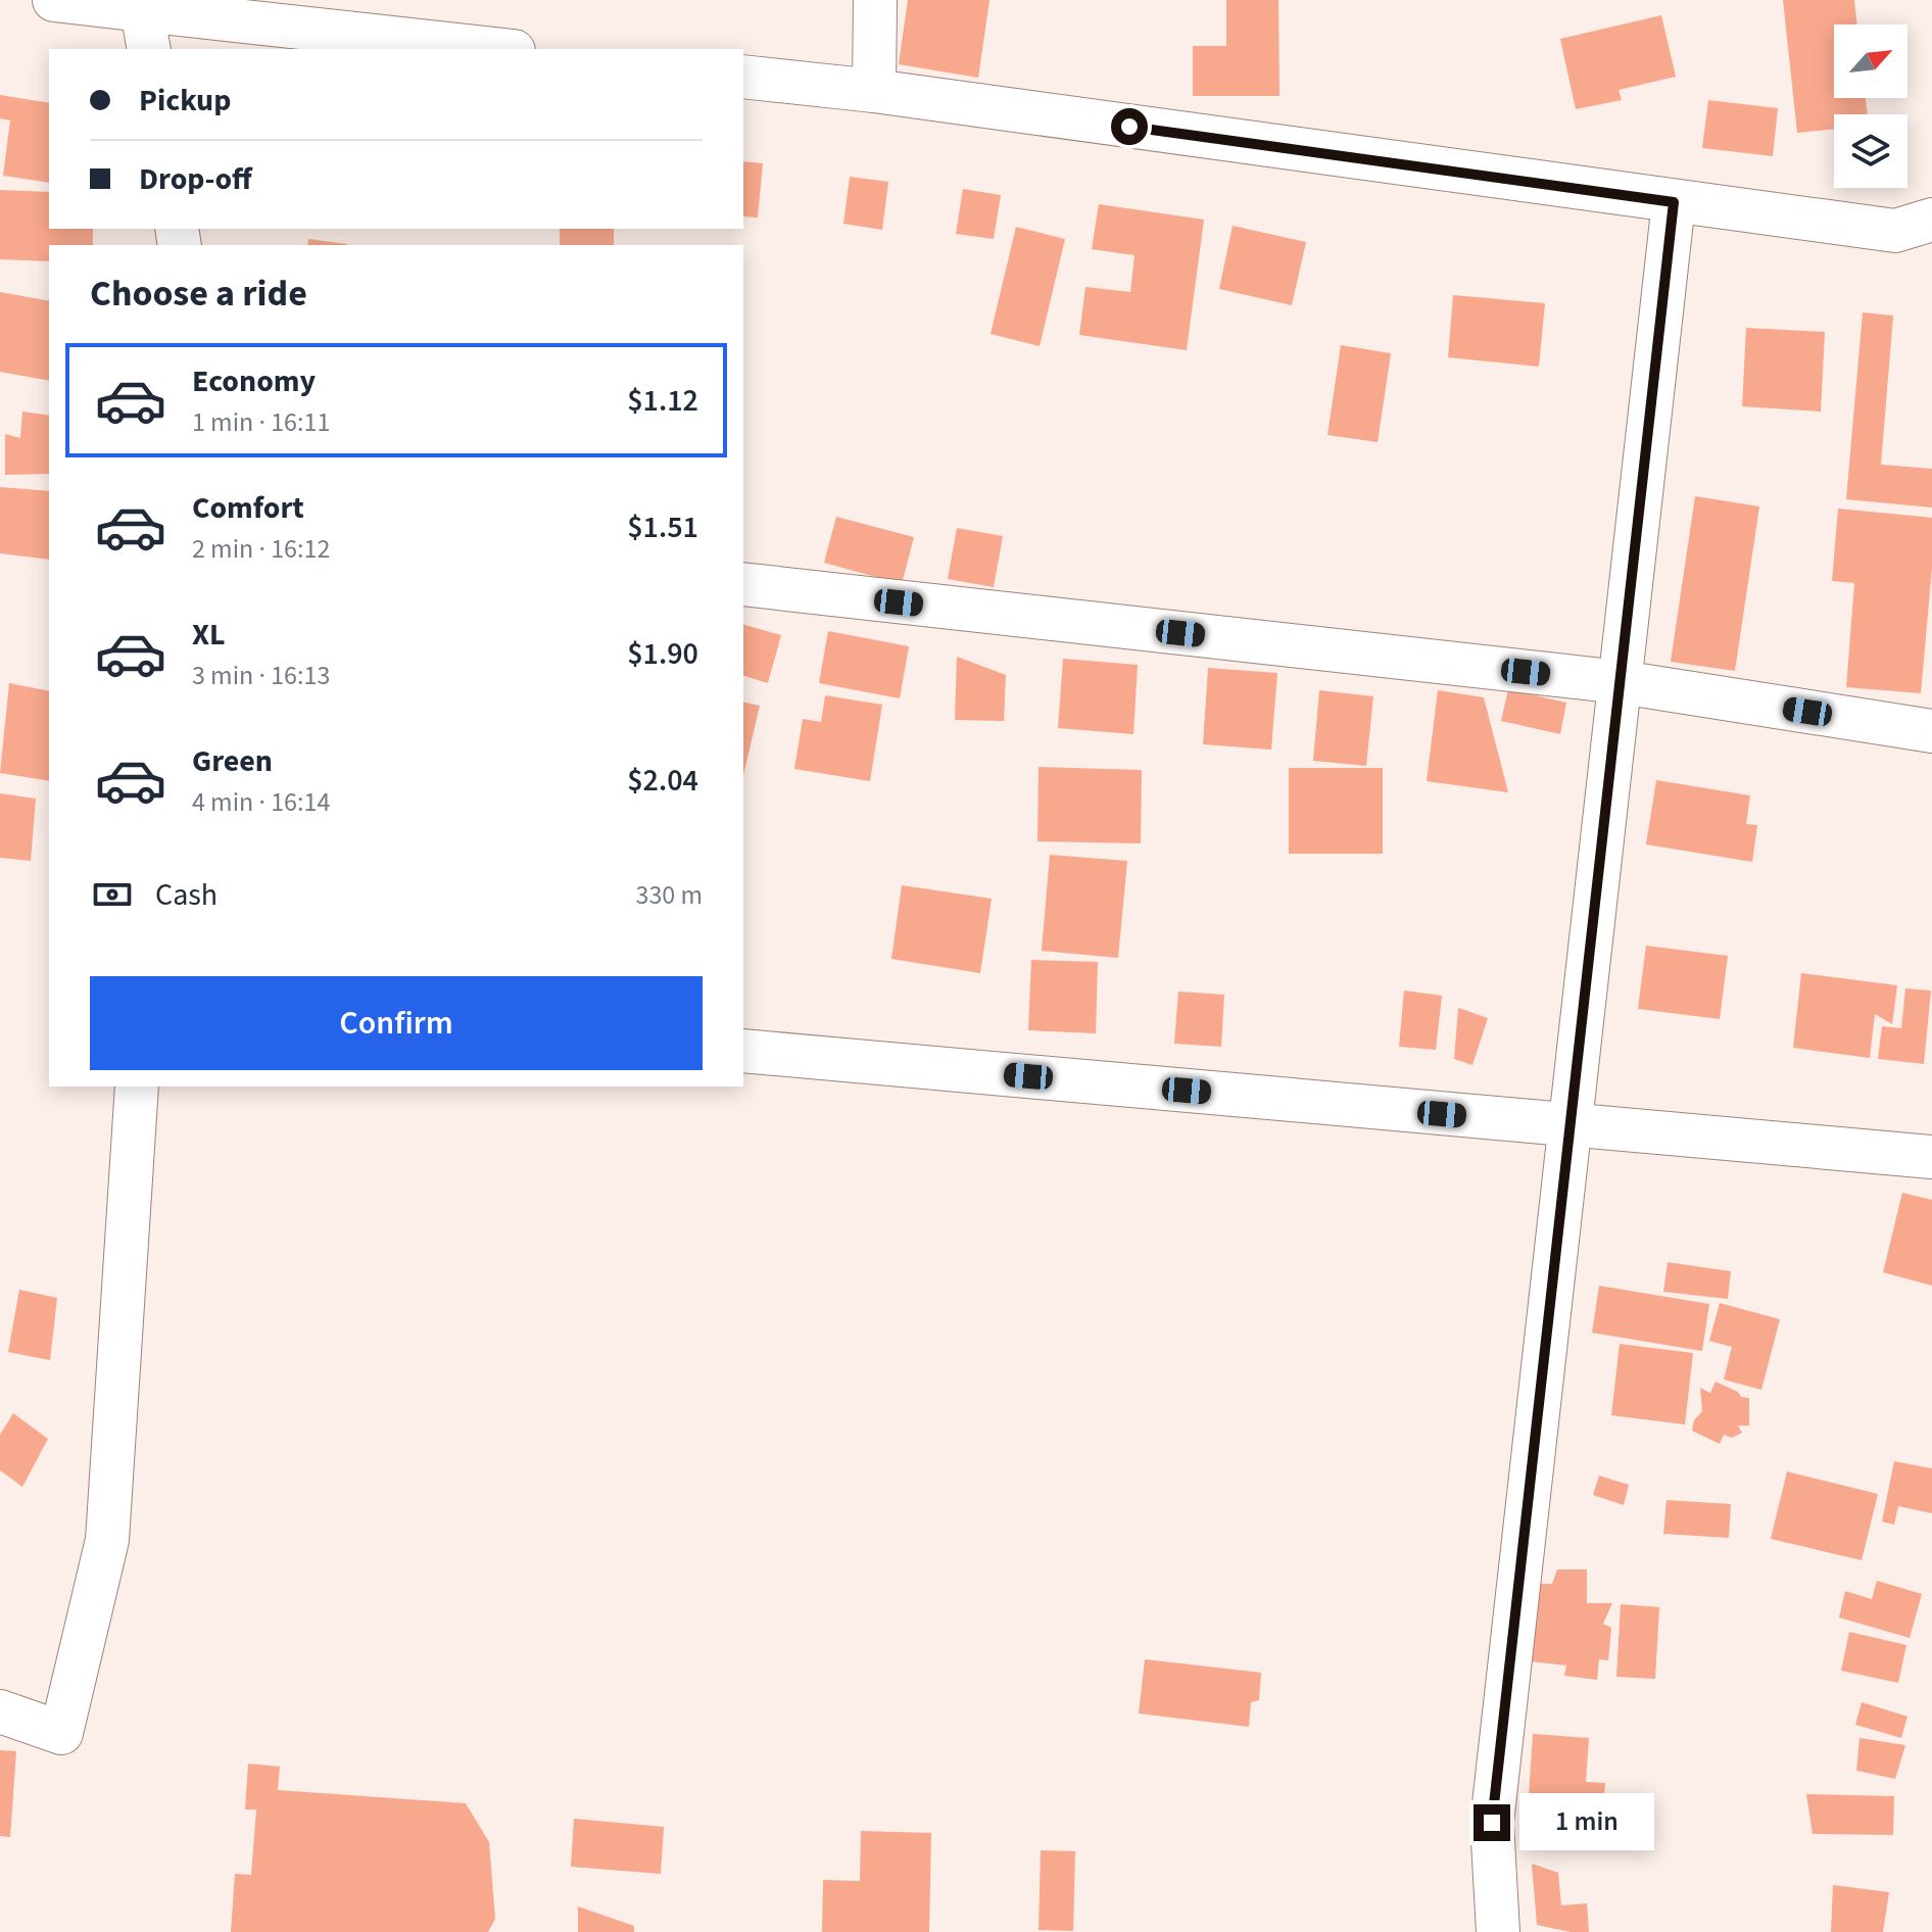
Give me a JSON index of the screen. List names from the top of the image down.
{
  "north": "top right",
  "page": {
    "banner": ["Pickup", "Drop-off"],
    "heading": "Choose a ride",
    "list": [
      {
        "name": "Economy",
        "note": "1 min · 16:11",
        "value": "$1.12"
      },
      {
        "name": "Comfort",
        "note": "2 min · 16:12",
        "value": "$1.51"
      },
      {
        "name": "XL",
        "note": "3 min · 16:13",
        "value": "$1.90"
      },
      {
        "name": "Green",
        "note": "4 min · 16:14",
        "value": "$2.04"
      }
    ],
    "pay": ["Cash", "330 m"],
    "buttons": "Confirm",
    "bubble": "1 min"
  }
}
